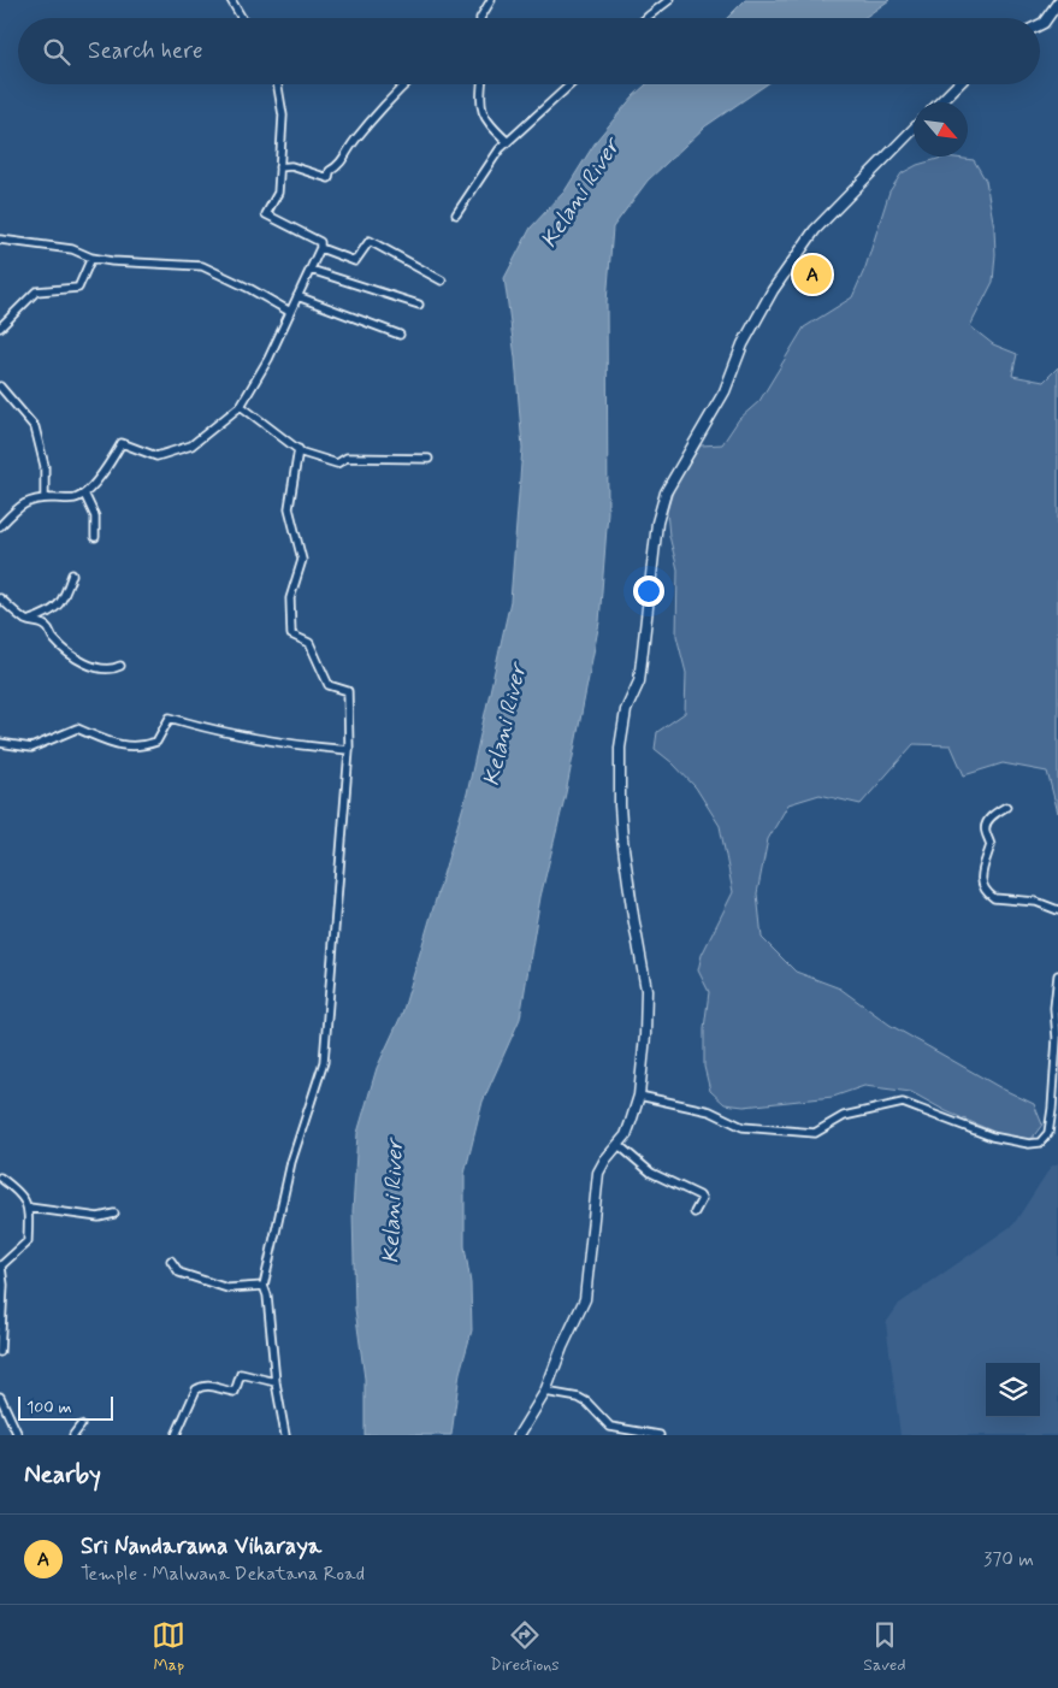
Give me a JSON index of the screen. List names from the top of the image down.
{
  "water": ["Kelani River"],
  "scale_bar": "100 m",
  "north": "bottom right",
  "page": {
    "search": "Search here",
    "pins": "A",
    "scale": "100 m",
    "heading": "Nearby",
    "list": [
      {
        "mark": "A",
        "name": "Sri Nandarama Viharaya",
        "note": "Temple · Malwana Dekatana Road",
        "value": "370 m"
      }
    ],
    "nav": ["Map", "Directions", "Saved"]
  }
}
